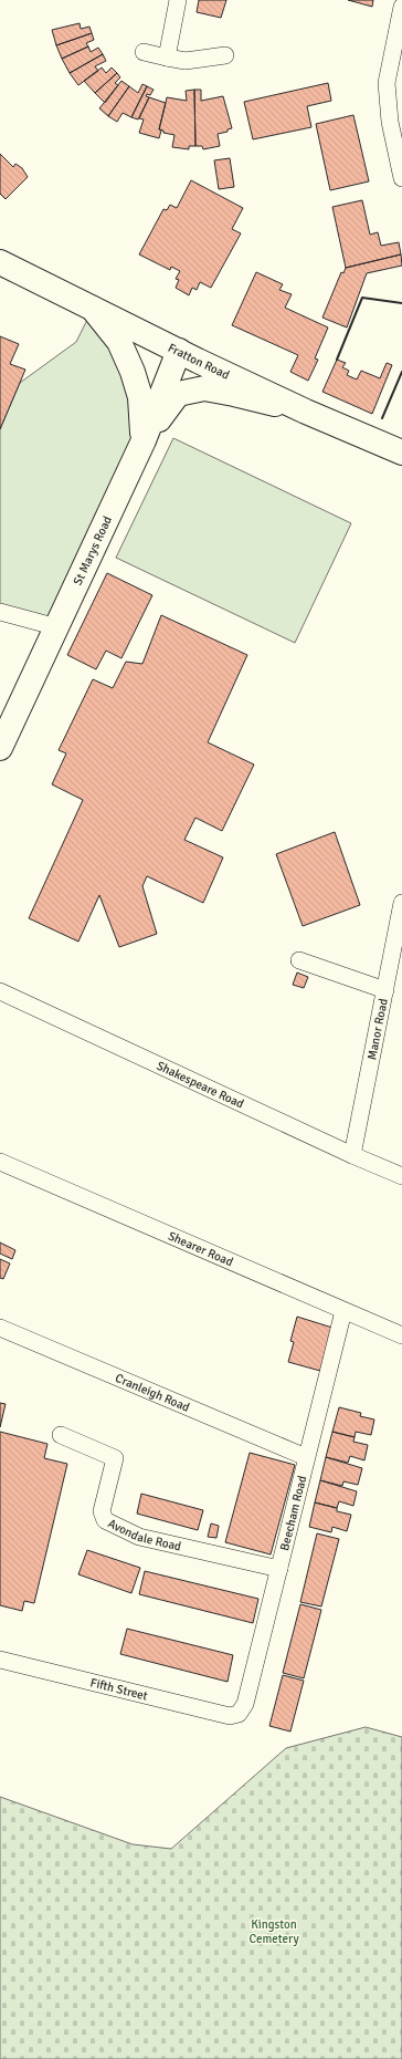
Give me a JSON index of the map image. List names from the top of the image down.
{
  "streets": {
    "street": [
      "Fratton Road",
      "St Marys Road",
      "Manor Road",
      "Shakespeare Road",
      "Shearer Road",
      "Cranleigh Road",
      "Beecham Road",
      "Avondale Road",
      "Fifth Street"
    ]
  },
  "crossings": [
    ["Fratton Road", "St Marys Road"],
    ["Manor Road", "Shakespeare Road"],
    ["Shearer Road", "Beecham Road"],
    ["Cranleigh Road", "Beecham Road"],
    ["Beecham Road", "Avondale Road"],
    ["Beecham Road", "Fifth Street"]
  ],
  "parks": ["Kingston Cemetery"]
}
